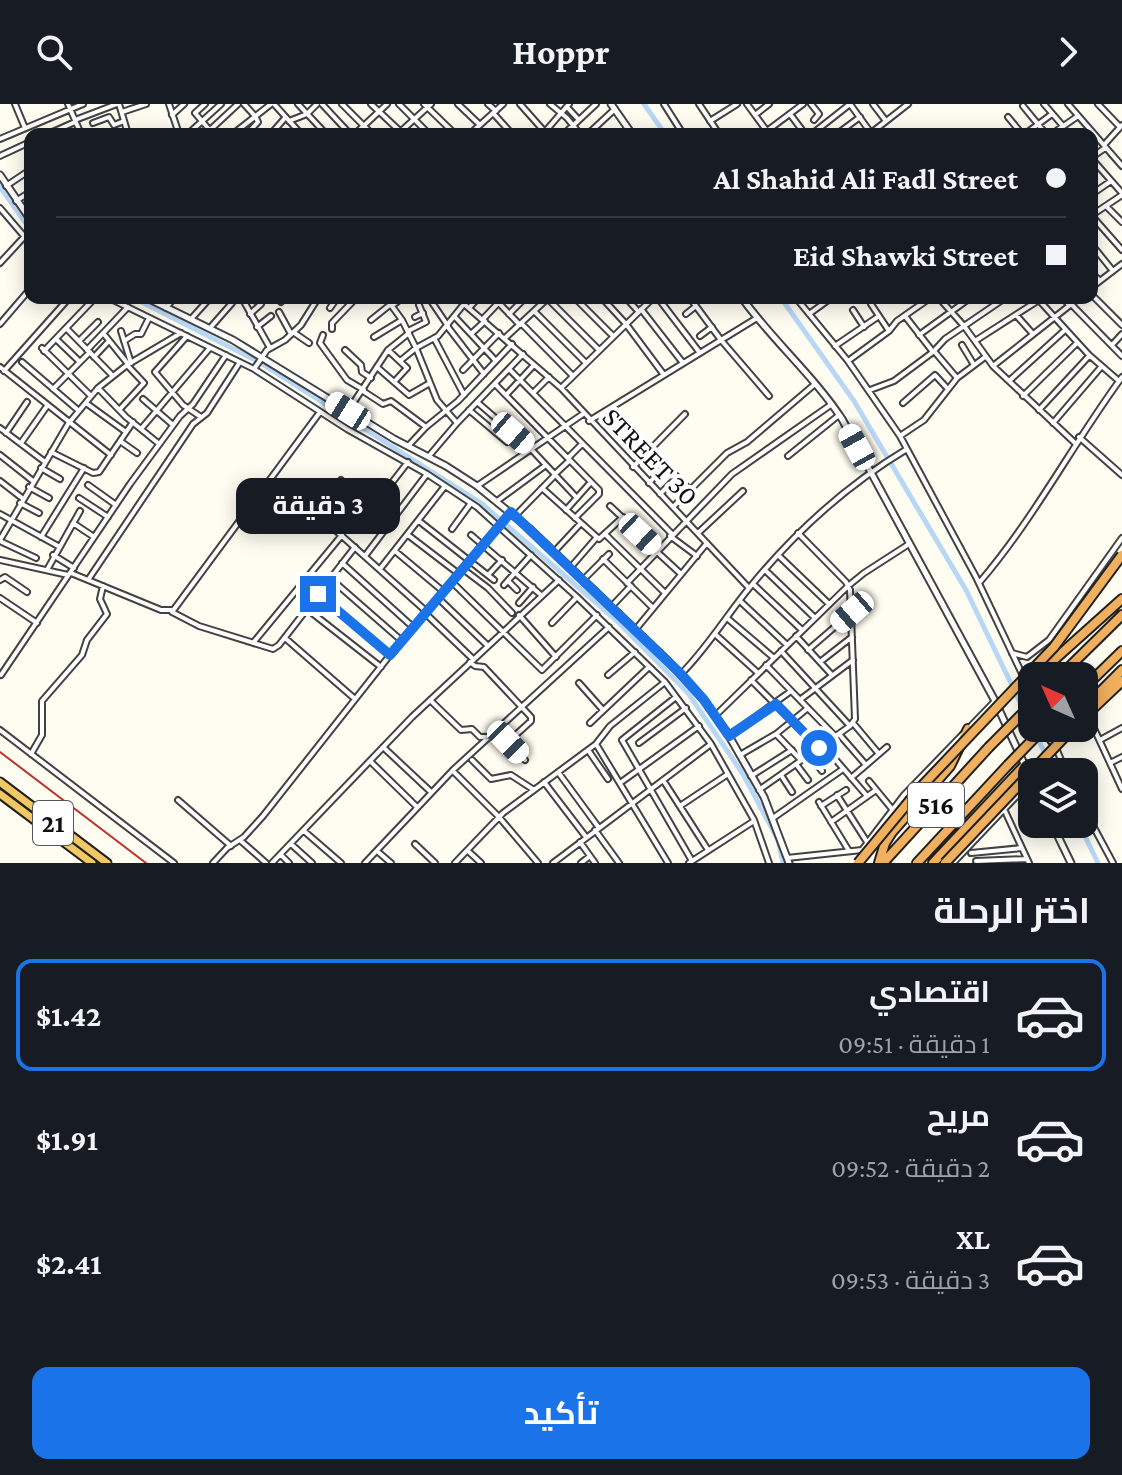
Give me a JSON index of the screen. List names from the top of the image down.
{
  "streets": {
    "highway": ["516", "21"],
    "street": ["STREET 30"]
  },
  "north": "top left",
  "page": {
    "header": "Hoppr",
    "banner": ["Al Shahid Ali Fadl Street", "Eid Shawki Street"],
    "bubble": "3 دقيقة",
    "heading": "اختر الرحلة",
    "list": [
      {
        "name": "اقتصادي",
        "note": "1 دقيقة · 09:51",
        "value": "$1.42"
      },
      {
        "name": "مريح",
        "note": "2 دقيقة · 09:52",
        "value": "$1.91"
      },
      {
        "name": "XL",
        "note": "3 دقيقة · 09:53",
        "value": "$2.41"
      }
    ],
    "buttons": "تأكيد"
  }
}
